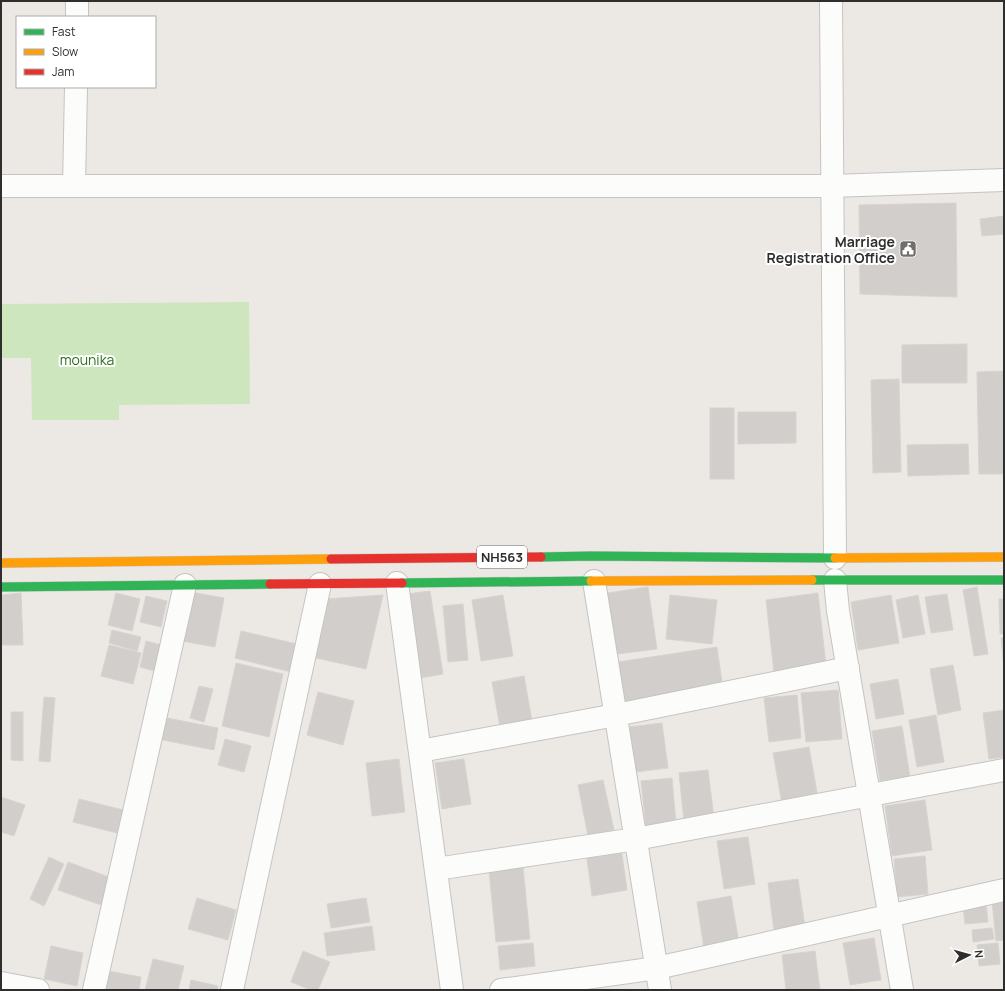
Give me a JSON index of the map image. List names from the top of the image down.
{
  "streets": {
    "highway": ["NH563"]
  },
  "parks": ["mounika"],
  "places": {
    "public building": ["Marriage Registration Office"]
  },
  "legend": ["Fast", "Slow", "Jam"],
  "north": "right"
}
